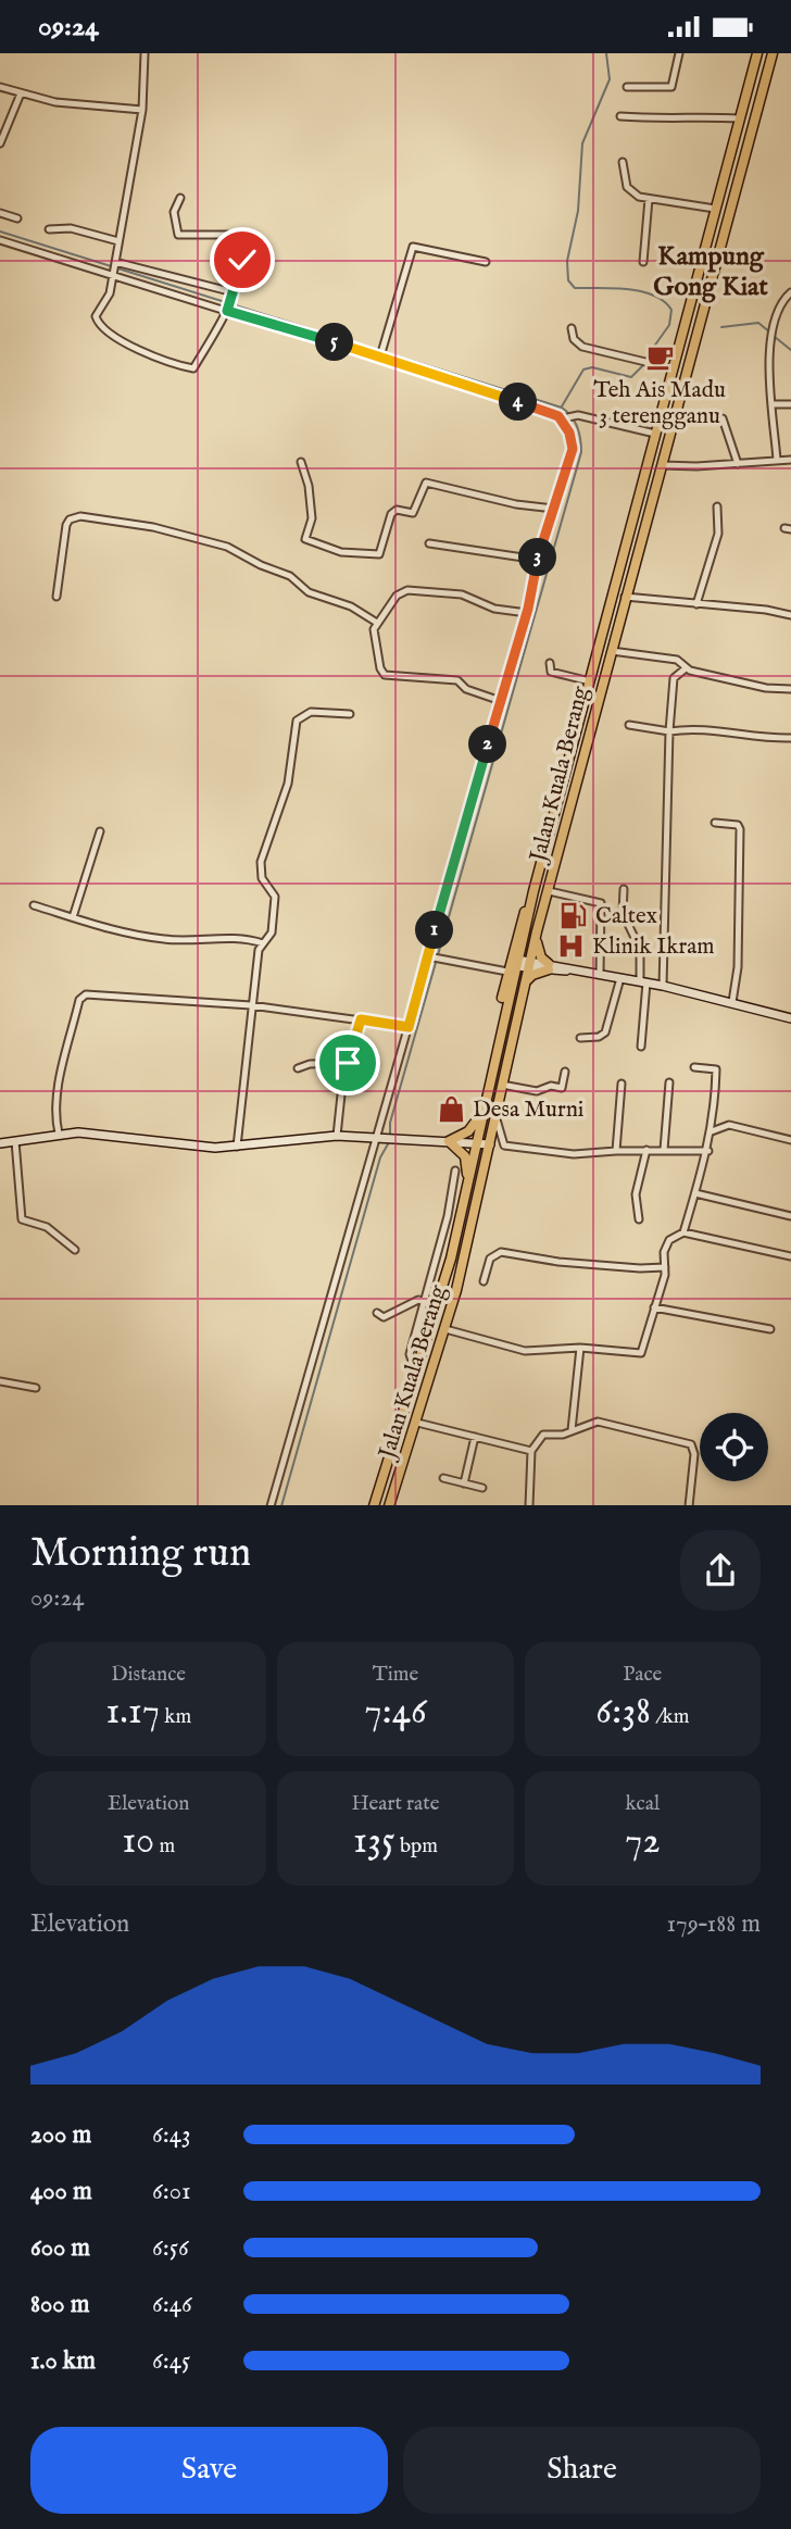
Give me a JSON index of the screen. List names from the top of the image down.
{
  "streets": {
    "highway": ["Jalan Kuala Berang"]
  },
  "districts": ["Kampung Gong Kiat"],
  "places": {
    "cafe": ["Teh Ais Madu 3 terengganu"],
    "fuel station": ["Caltex"],
    "hospital": ["Klinik Ikram"],
    "shop": ["Desa Murni"]
  },
  "page": {
    "status": "09:24",
    "pins": [
      "5",
      "4",
      "3",
      "2",
      "1"
    ],
    "heading": ["Morning run", "09:24"],
    "stats": [
      ["Distance", "1.17 km"],
      ["Time", "7:46"],
      ["Pace", "6:38 /km"],
      ["Elevation", "10 m"],
      ["Heart rate", "135 bpm"],
      ["kcal", "72"]
    ],
    "chart": ["Elevation", "179–188 m"],
    "list": [
      {
        "name": "200 m",
        "note": "6:43"
      },
      {
        "name": "400 m",
        "note": "6:01"
      },
      {
        "name": "600 m",
        "note": "6:56"
      },
      {
        "name": "800 m",
        "note": "6:46"
      },
      {
        "name": "1.0 km",
        "note": "6:45"
      }
    ],
    "buttons": ["Save", "Share"]
  }
}
